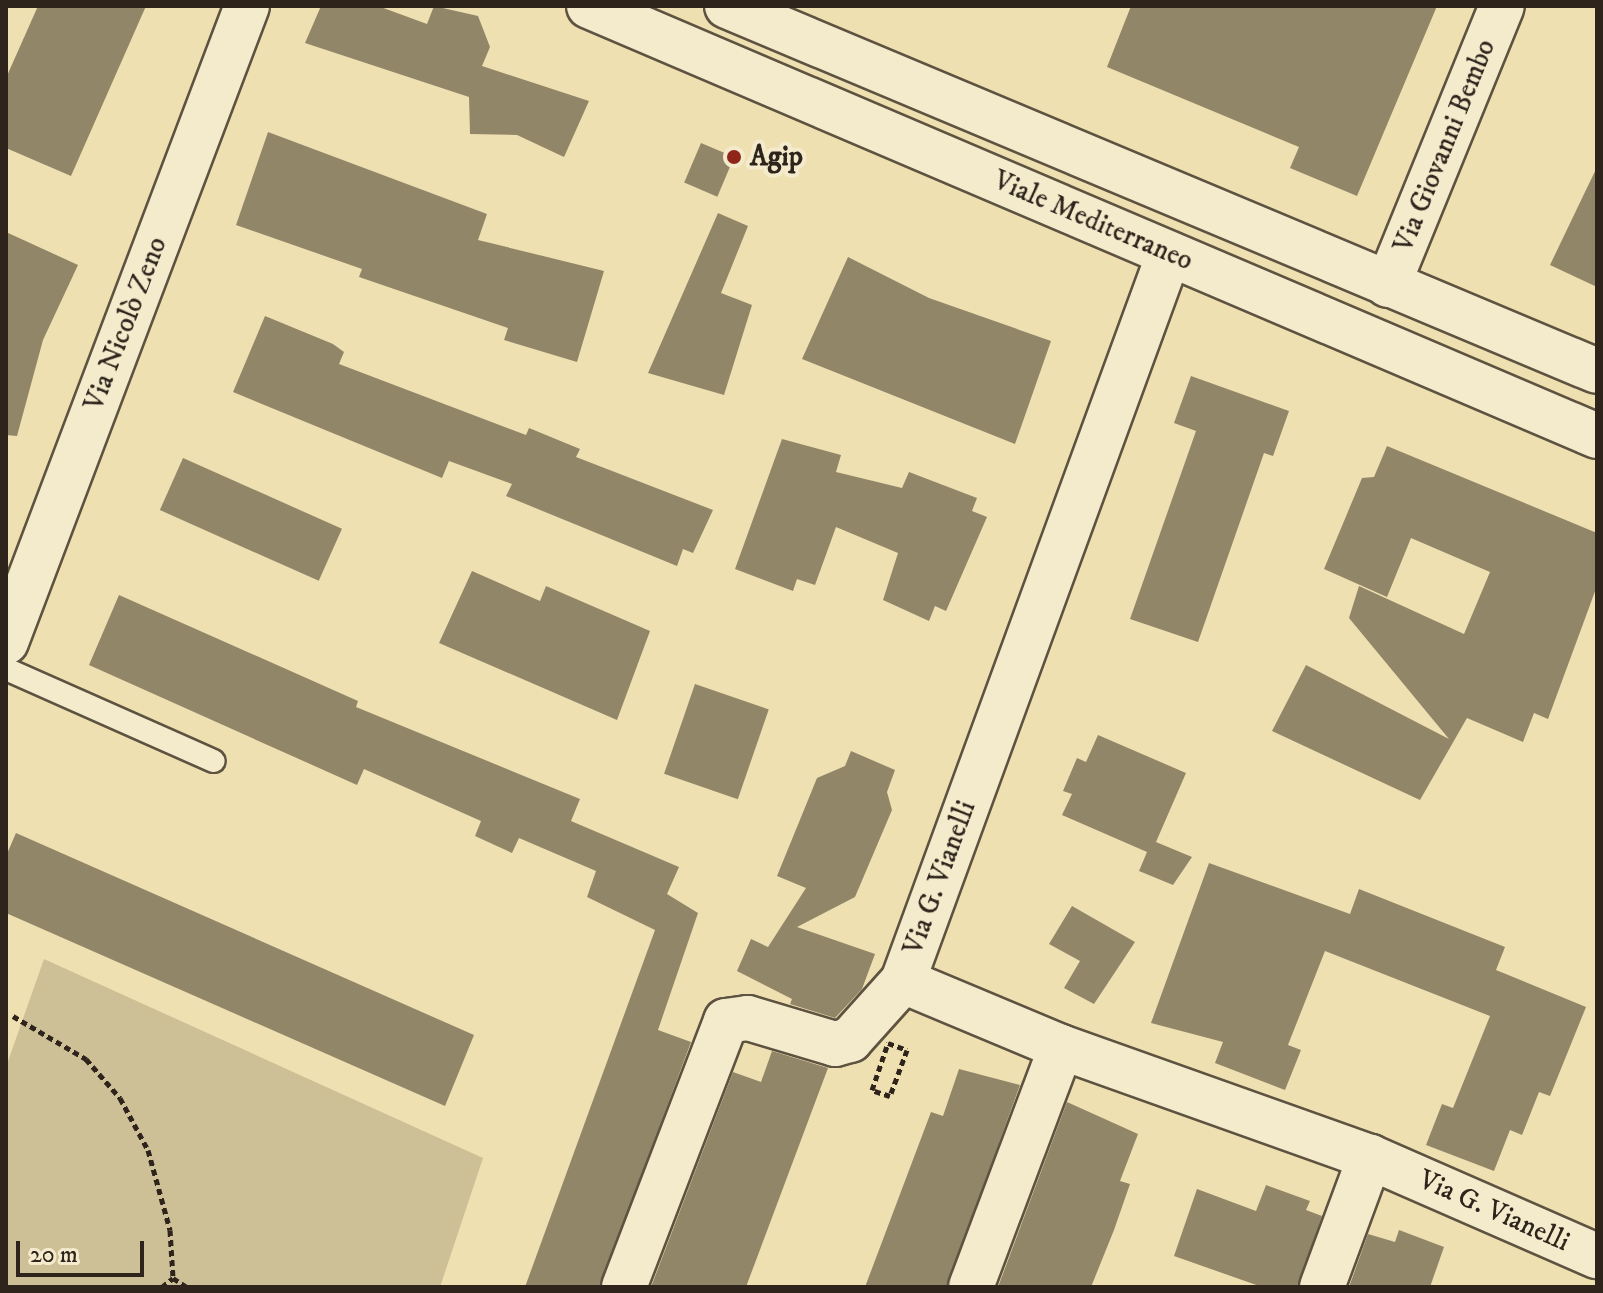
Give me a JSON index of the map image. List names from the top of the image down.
{
  "streets": {
    "street": [
      "Via Giovanni Bembo",
      "Viale Mediterraneo",
      "Via Nicolò Zeno",
      "Via G. Vianelli"
    ]
  },
  "crossings": [
    ["Viale Mediterraneo", "Via G. Vianelli"]
  ],
  "places": ["Agip"],
  "scale_bar": "20 m"
}
